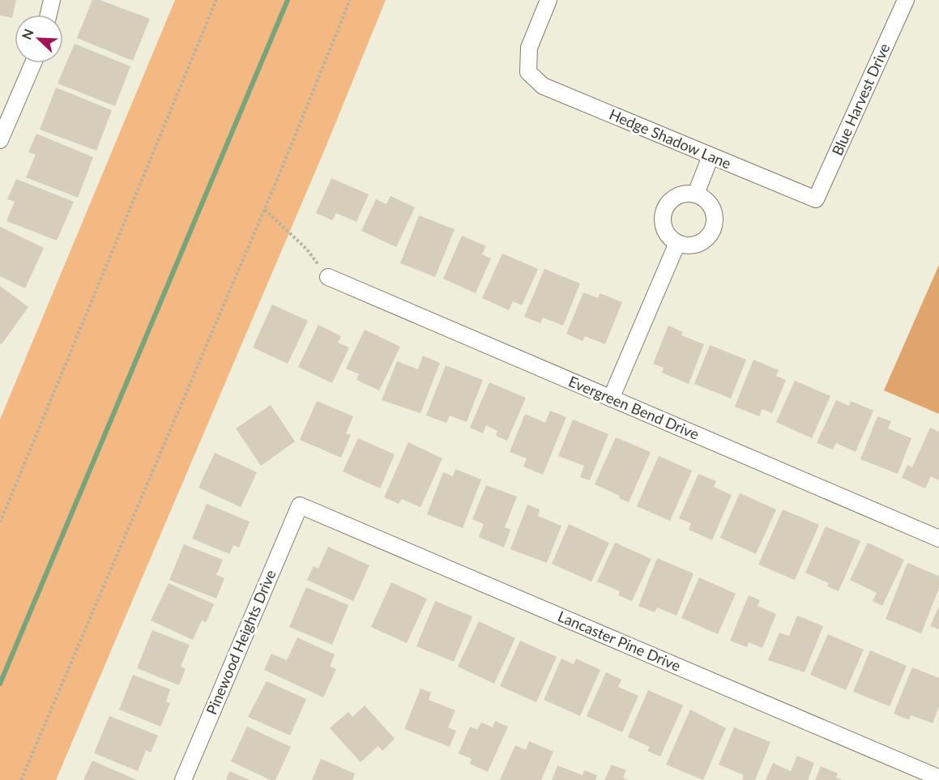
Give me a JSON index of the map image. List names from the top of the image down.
{
  "streets": {
    "street": [
      "Blue Harvest Drive",
      "Hedge Shadow Lane",
      "Evergreen Bend Drive",
      "Lancaster Pine Drive",
      "Pinewood Heights Drive"
    ]
  },
  "crossings": [
    ["Blue Harvest Drive", "Hedge Shadow Lane"],
    ["Lancaster Pine Drive", "Pinewood Heights Drive"]
  ],
  "north": "top left"
}
